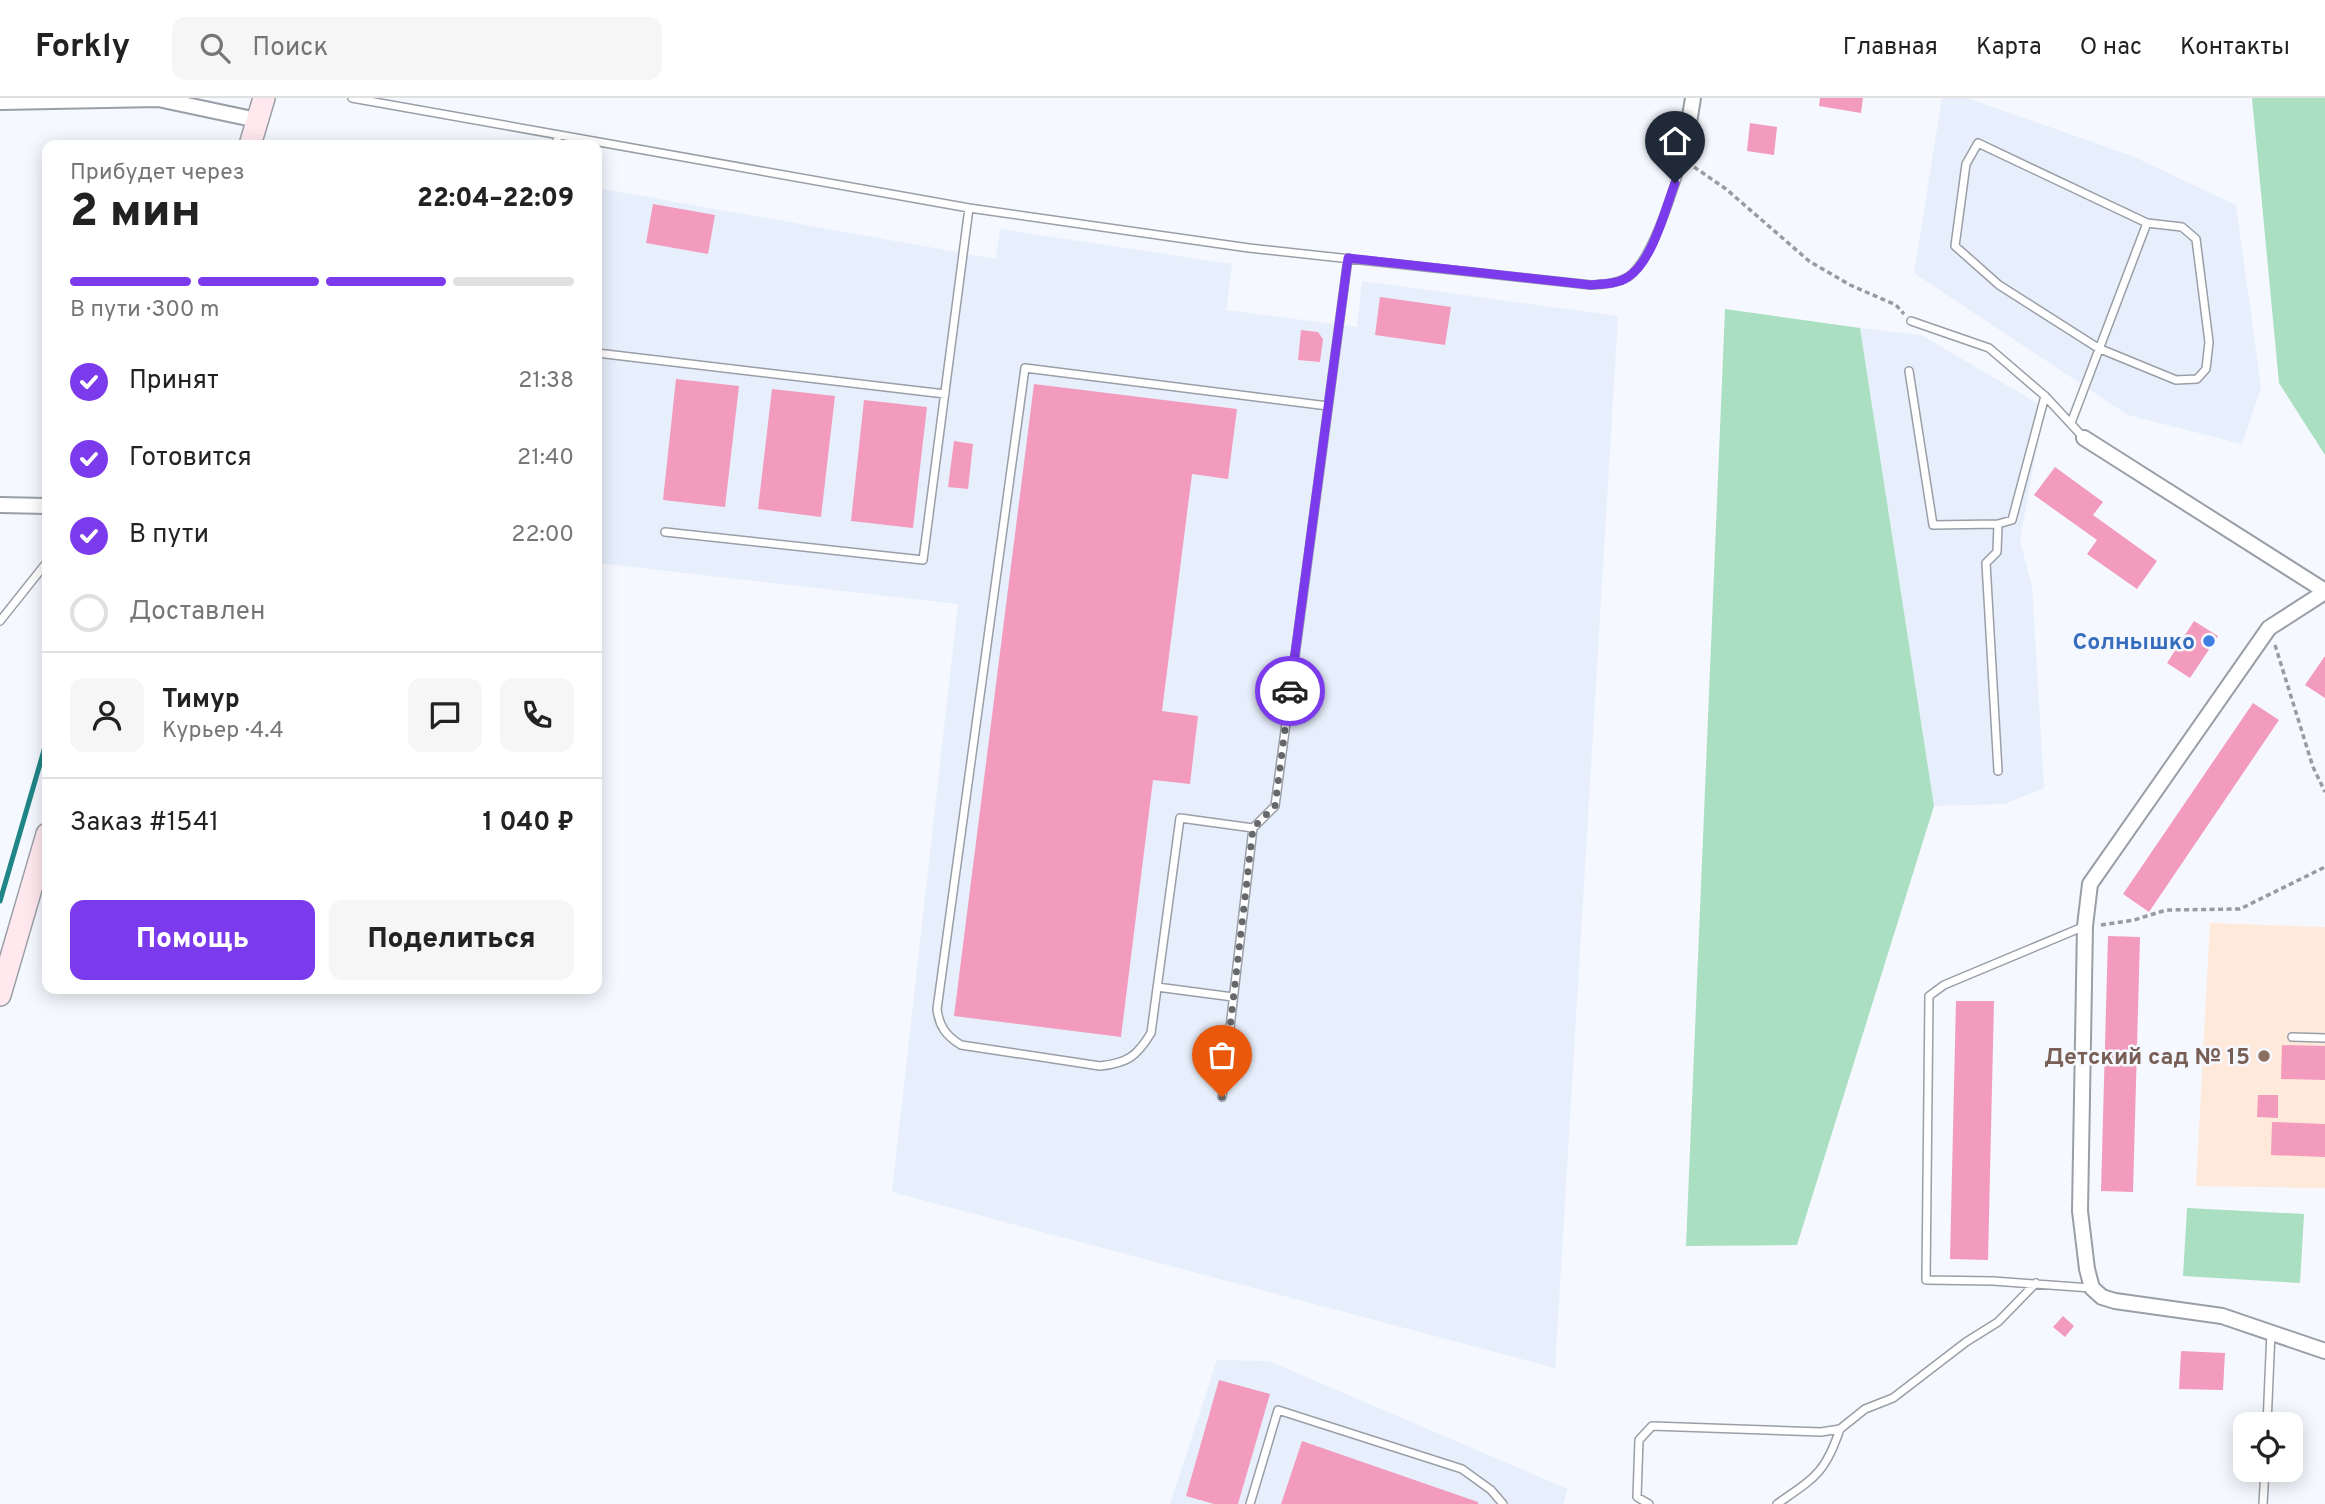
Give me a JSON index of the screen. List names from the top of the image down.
{
  "places": ["Солнышко", "Детский сад № 15"],
  "page": {
    "header": "Forkly",
    "search": "Поиск",
    "nav": [
      "Главная",
      "Карта",
      "О нас",
      "Контакты"
    ],
    "heading": ["2 мин", "Прибудет через", "22:04–22:09"],
    "panel": [
      "Тимур",
      "Курьер · 4.4",
      "Заказ #1541",
      "1 040 ₽"
    ],
    "bar": "В пути · 300 m",
    "list": [
      ["Принят", "21:38"],
      ["Готовится", "21:40"],
      ["В пути", "22:00"],
      "Доставлен"
    ],
    "buttons": ["Помощь", "Поделиться"]
  }
}
